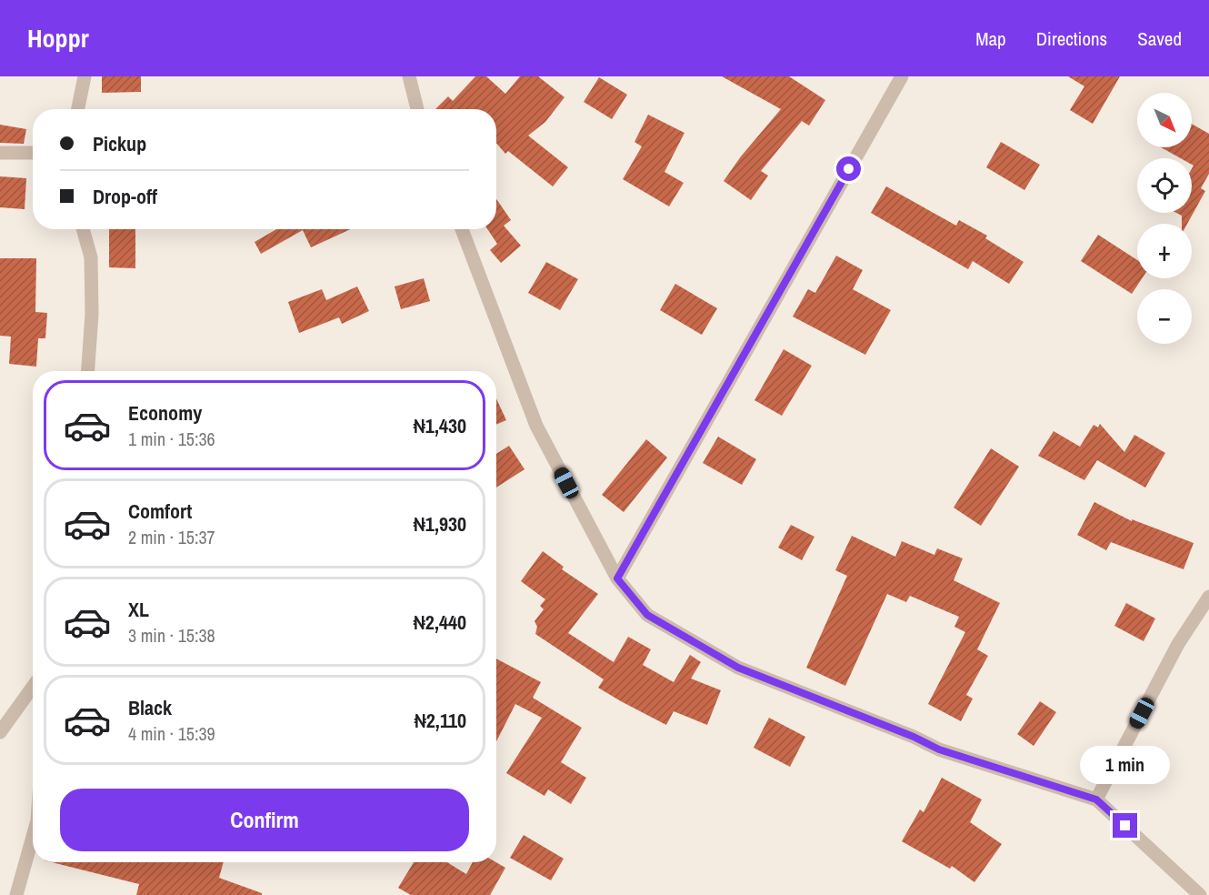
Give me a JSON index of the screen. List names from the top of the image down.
{
  "north": "bottom right",
  "page": {
    "header": "Hoppr",
    "nav": ["Map", "Directions", "Saved"],
    "map_buttons": ["+", "−"],
    "banner": ["Pickup", "Drop-off"],
    "list": [
      {
        "name": "Economy",
        "note": "1 min · 15:36",
        "value": "₦1,430"
      },
      {
        "name": "Comfort",
        "note": "2 min · 15:37",
        "value": "₦1,930"
      },
      {
        "name": "XL",
        "note": "3 min · 15:38",
        "value": "₦2,440"
      },
      {
        "name": "Black",
        "note": "4 min · 15:39",
        "value": "₦2,110"
      }
    ],
    "bubble": "1 min",
    "buttons": "Confirm"
  }
}
